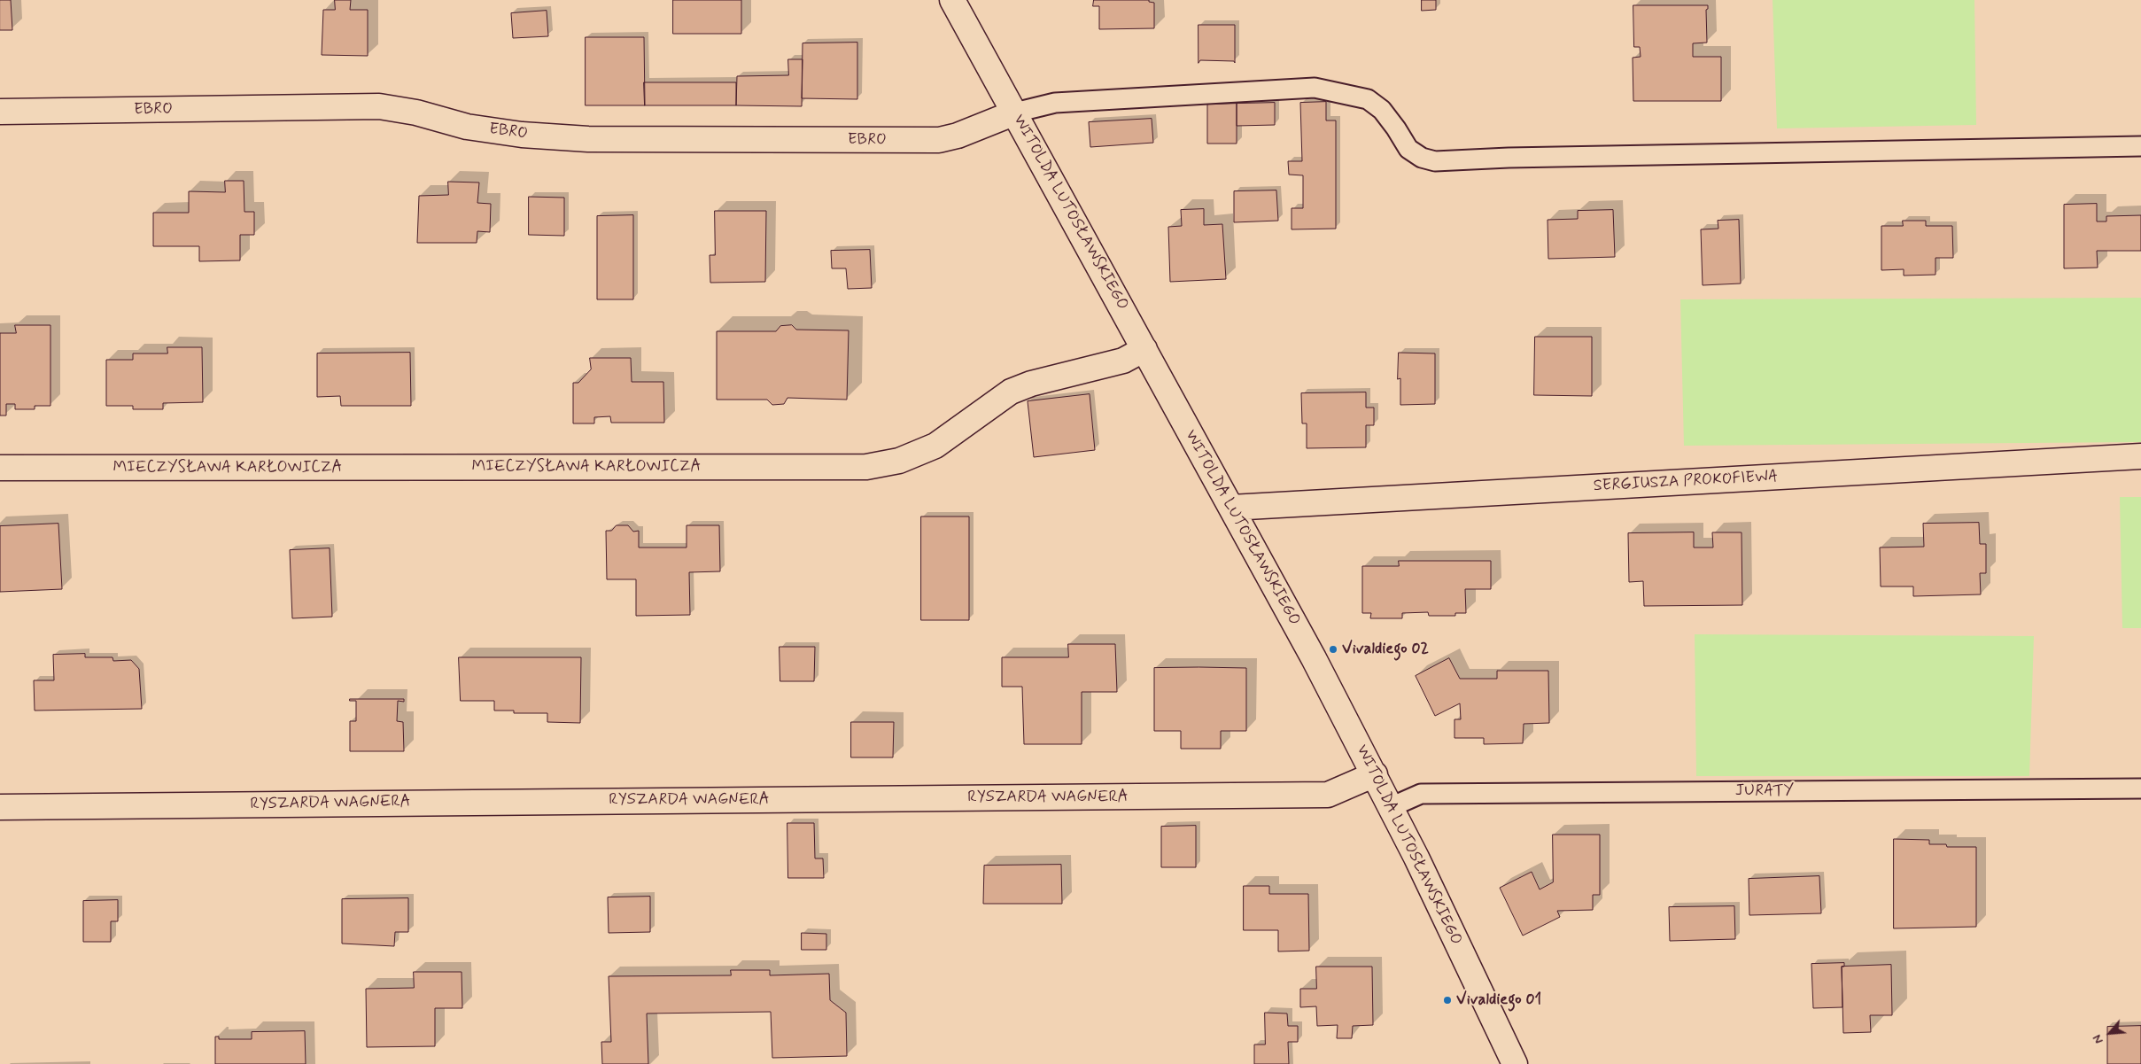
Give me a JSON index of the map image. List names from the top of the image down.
{
  "streets": {
    "street": [
      "EBRO",
      "WITOLDA LUTOSŁAWSKIEGO",
      "MIECZYSŁAWA KARŁOWICZA",
      "SERGIUSZA PROKOFIEWA",
      "RYSZARDA WAGNERA"
    ],
    "lane": ["JURATY"]
  },
  "crossings": [
    ["EBRO", "WITOLDA LUTOSŁAWSKIEGO"],
    ["WITOLDA LUTOSŁAWSKIEGO", "MIECZYSŁAWA KARŁOWICZA"],
    ["WITOLDA LUTOSŁAWSKIEGO", "SERGIUSZA PROKOFIEWA"],
    ["WITOLDA LUTOSŁAWSKIEGO", "JURATY"],
    ["WITOLDA LUTOSŁAWSKIEGO", "RYSZARDA WAGNERA"]
  ],
  "places": ["Vivaldiego 02", "Vivaldiego 01"],
  "north": "bottom left"
}
